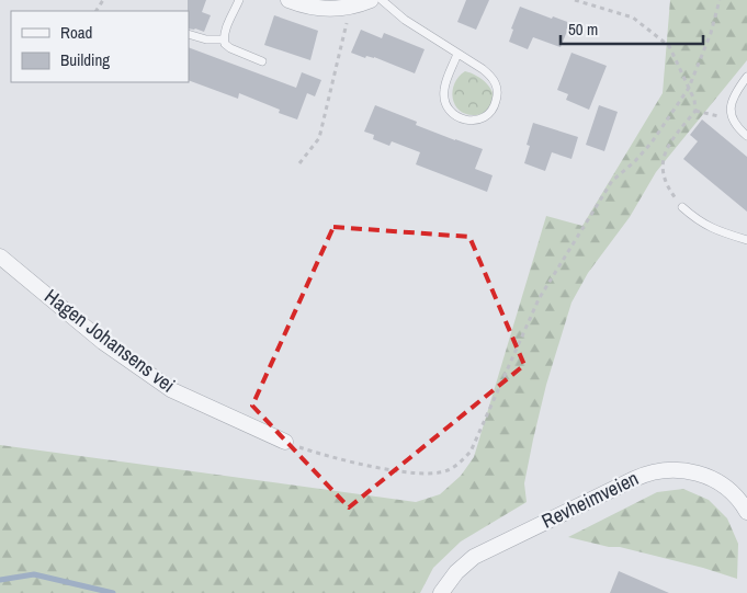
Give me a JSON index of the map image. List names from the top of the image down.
{
  "streets": {
    "street": ["Hagen Johansens vei", "Revheimveien"]
  },
  "legend": ["Road", "Building"],
  "scale_bar": "50 m"
}
